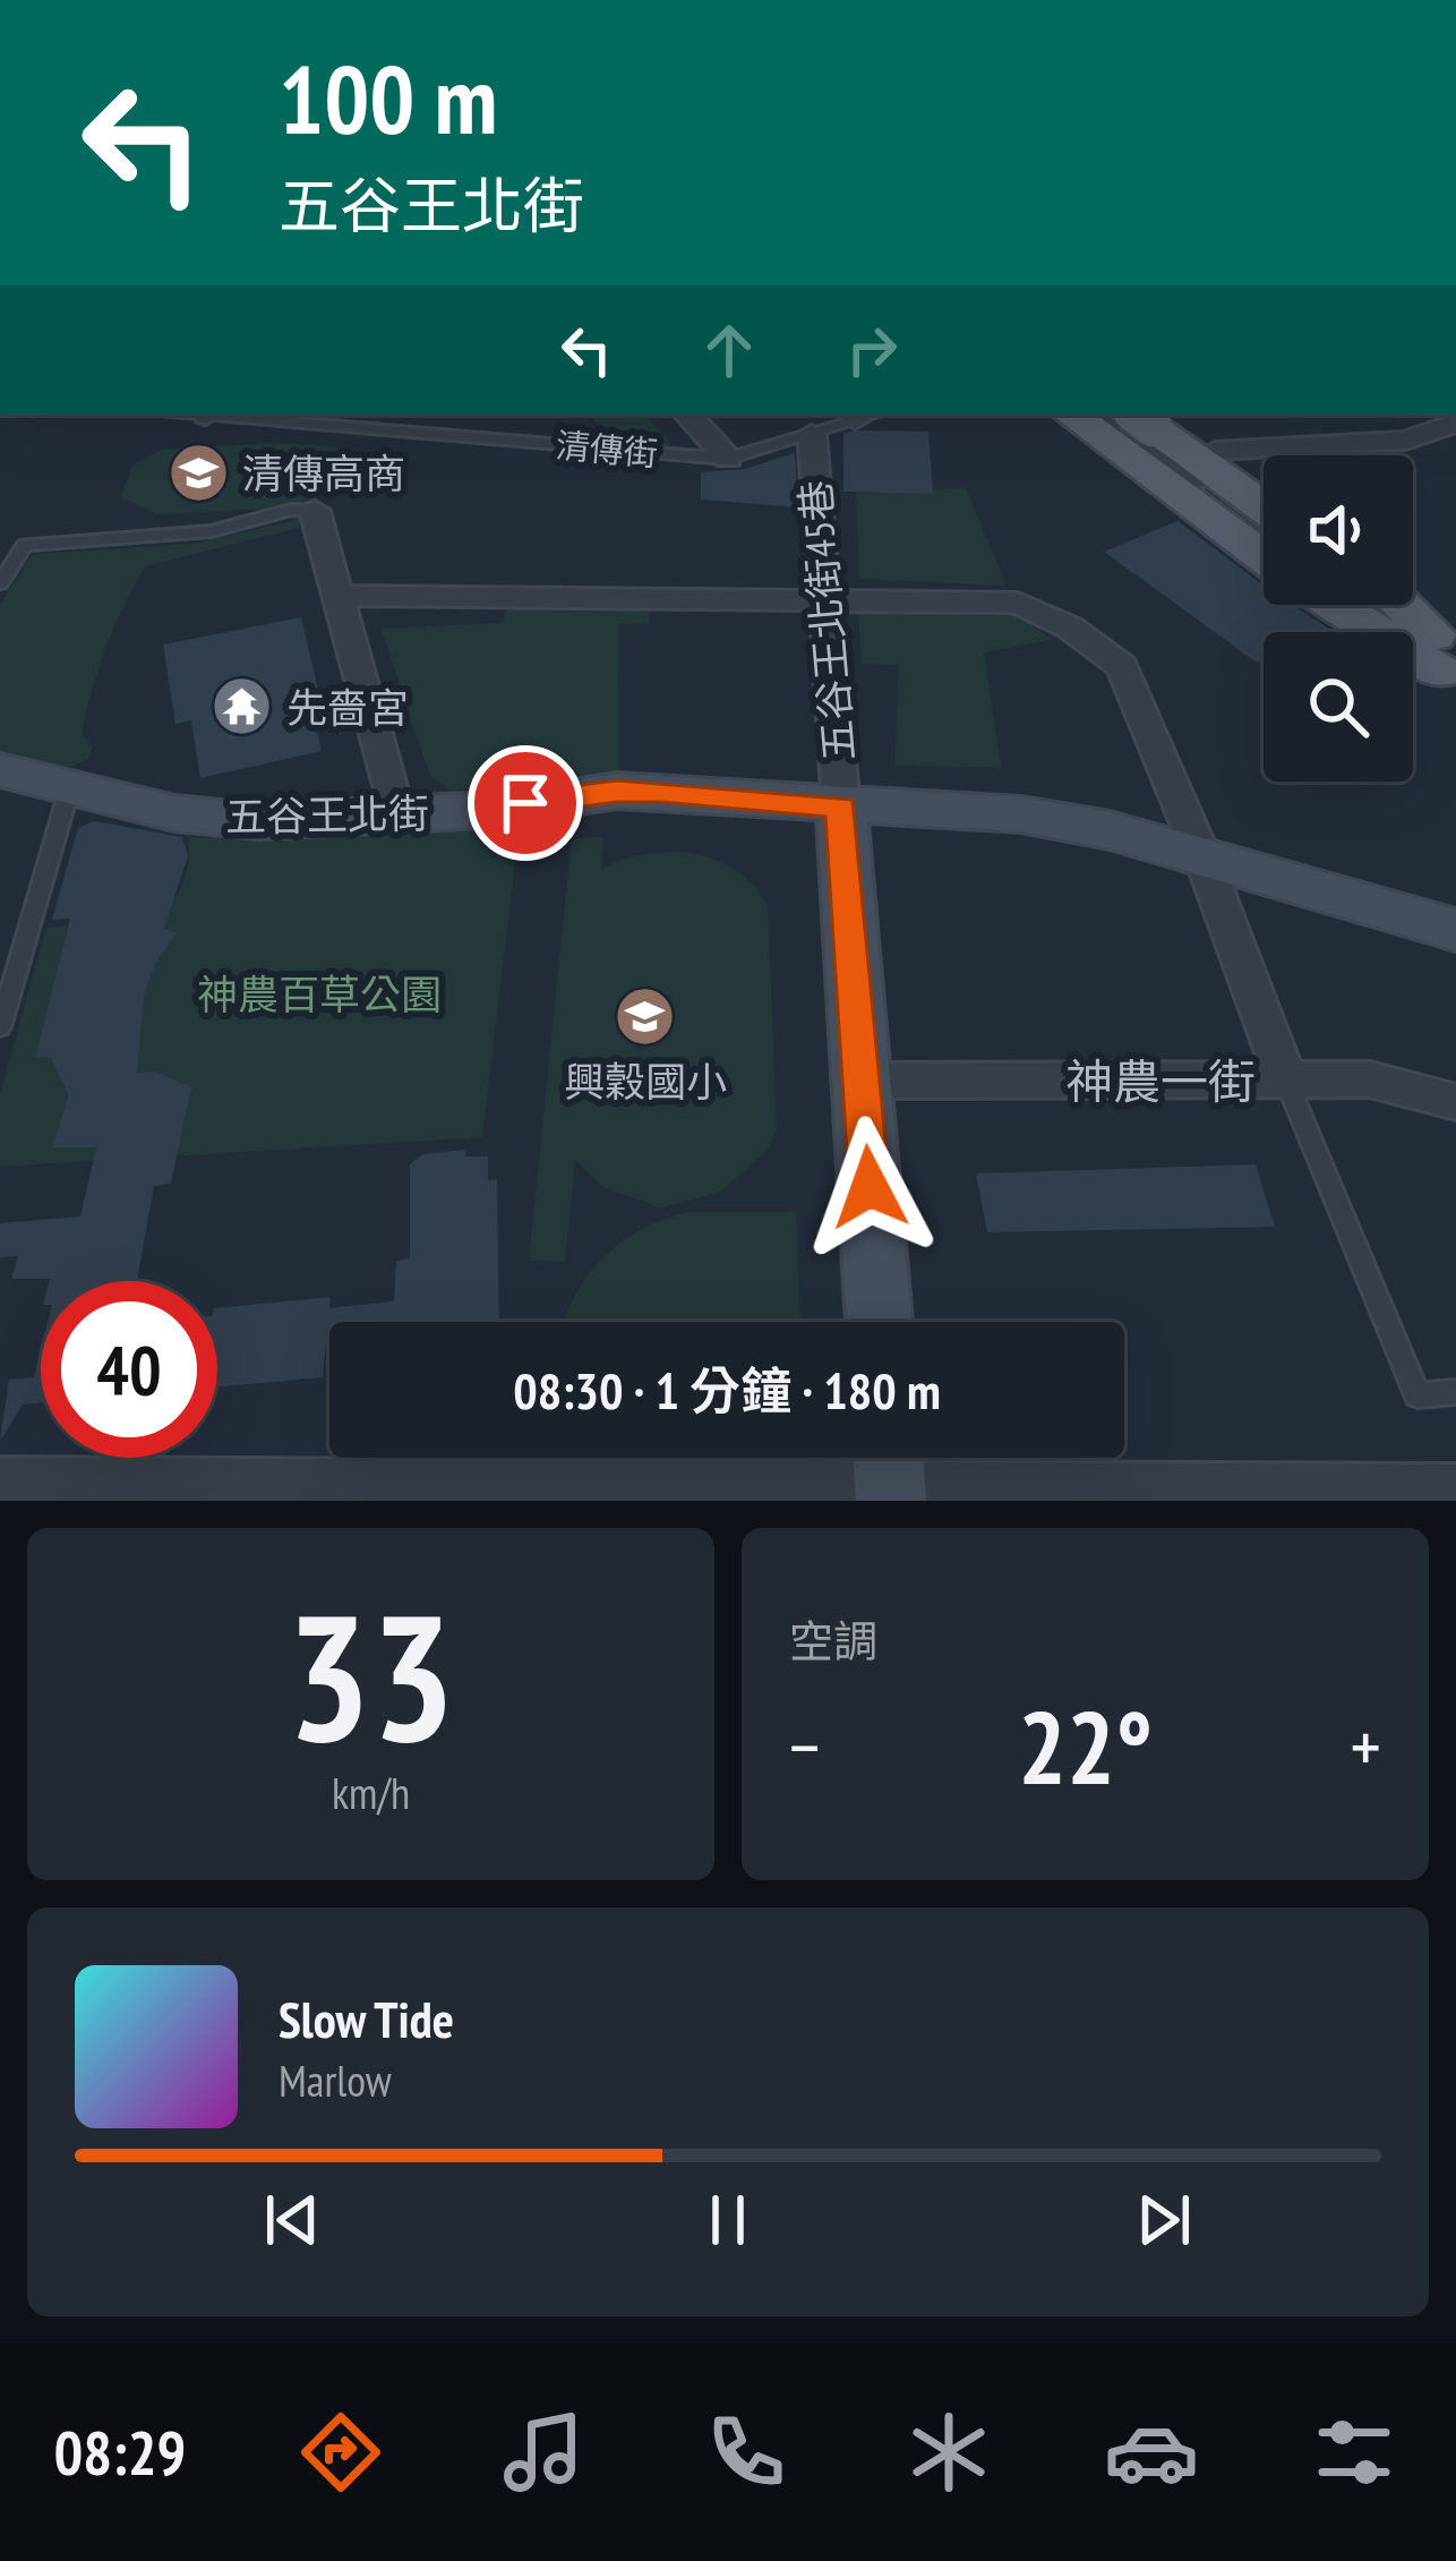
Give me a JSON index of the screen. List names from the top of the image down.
{
  "streets": {
    "street": ["五谷王北街45巷", "五谷王北街", "神農一街"],
    "lane": ["清傳街"]
  },
  "crossings": [
    ["清傳街", "五谷王北街45巷"],
    ["五谷王北街45巷", "五谷王北街"]
  ],
  "parks": ["神農百草公園"],
  "places": {
    "school or university": ["清傳高商", "興穀國小"],
    "temple": ["先嗇宮"]
  },
  "page": {
    "turn": ["100 m", "五谷王北街"],
    "limit": "40",
    "trip": "08:30 · 1 分鐘 · 180 m",
    "tile": [
      ["33", "km/h"],
      "空調"
    ],
    "heat": ["−", "22°", "+"],
    "song": ["Slow Tide", "Marlow"],
    "tabs": "08:29"
  }
}
